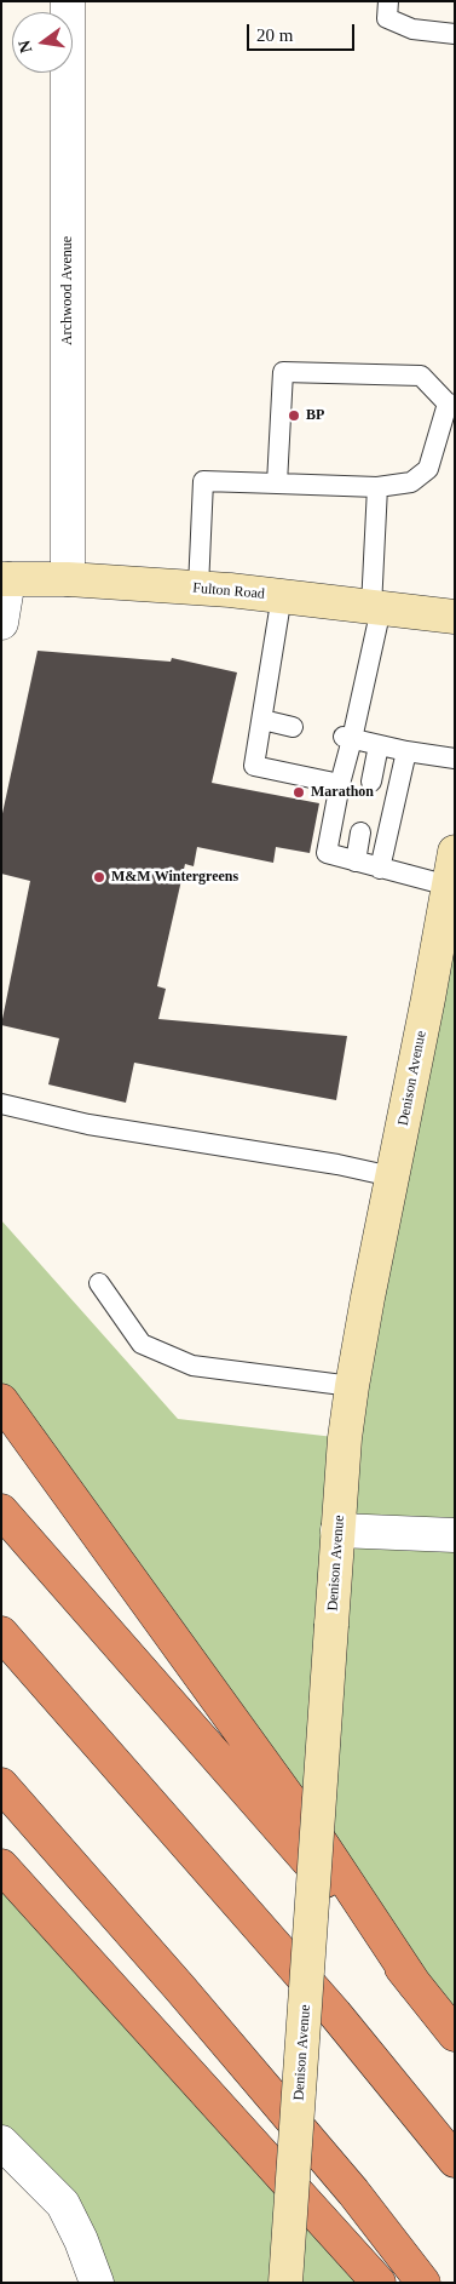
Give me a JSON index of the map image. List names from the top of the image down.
{
  "streets": {
    "main road": ["Fulton Road", "Denison Avenue"],
    "street": ["Archwood Avenue"]
  },
  "crossings": [
    ["Archwood Avenue", "Fulton Road"]
  ],
  "places": ["BP", "Marathon", "M&M Wintergreens"],
  "scale_bar": "20 m",
  "north": "left"
}
